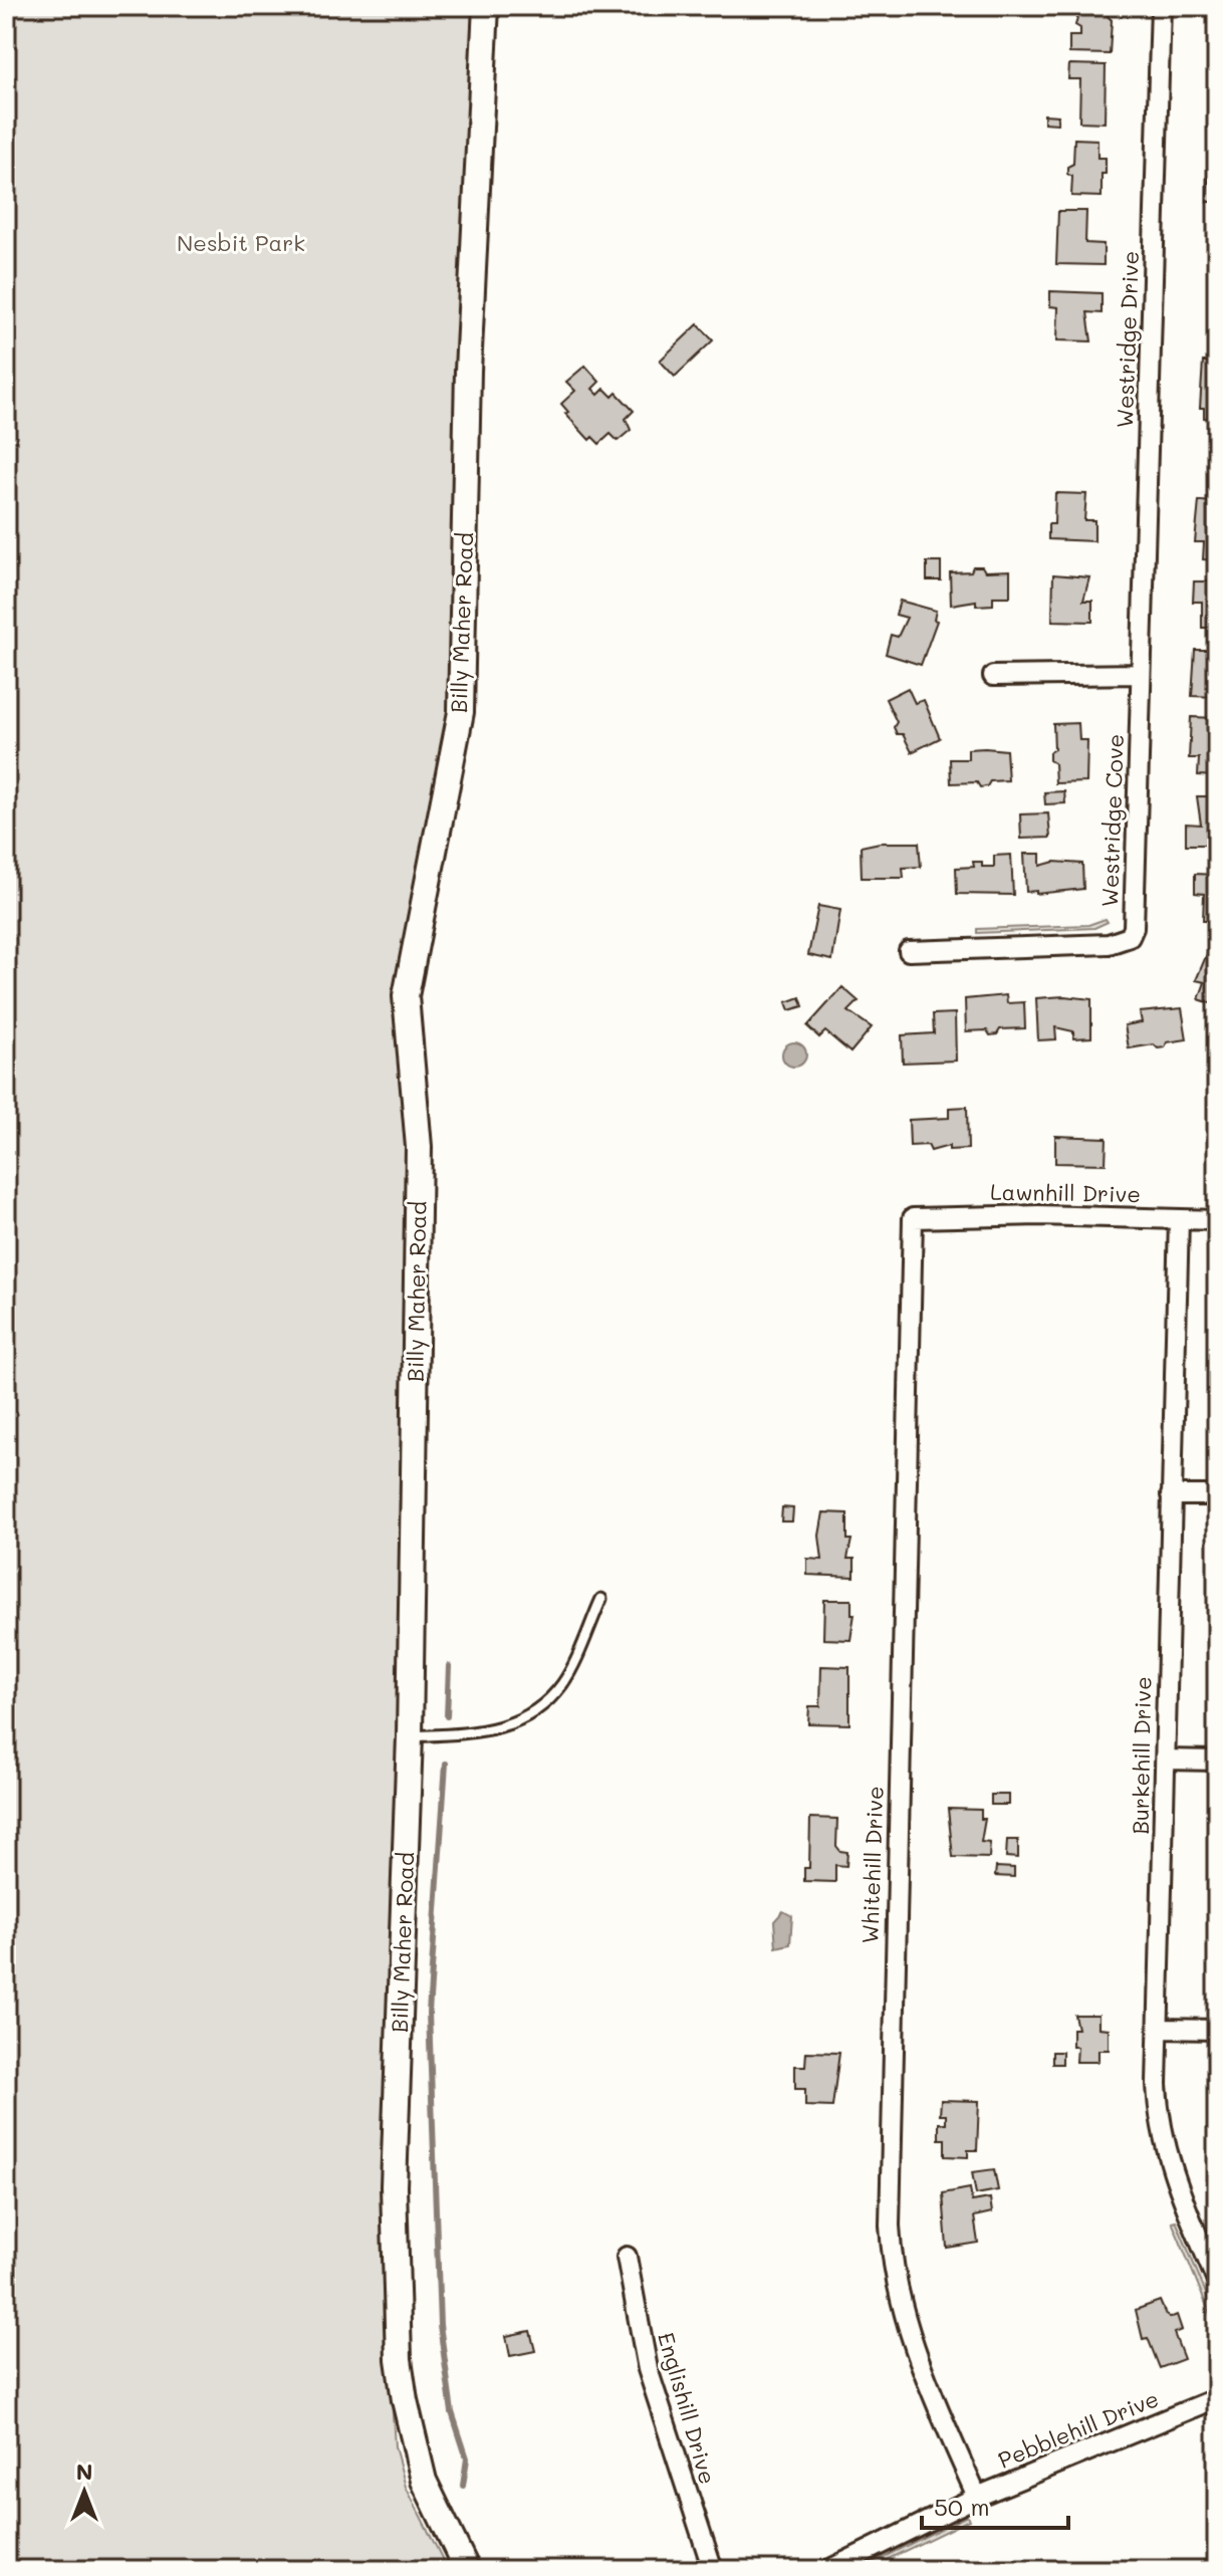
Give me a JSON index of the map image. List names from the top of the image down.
{
  "streets": {
    "main road": ["Billy Maher Road"],
    "street": [
      "Westridge Drive",
      "Westridge Cove",
      "Lawnhill Drive",
      "Burkehill Drive",
      "Whitehill Drive",
      "Englishill Drive",
      "Pebblehill Drive"
    ]
  },
  "crossings": [
    ["Westridge Drive", "Westridge Cove"],
    ["Lawnhill Drive", "Burkehill Drive"],
    ["Lawnhill Drive", "Whitehill Drive"],
    ["Whitehill Drive", "Pebblehill Drive"]
  ],
  "parks": ["Nesbit Park"],
  "scale_bar": "50 m",
  "north": "top"
}
